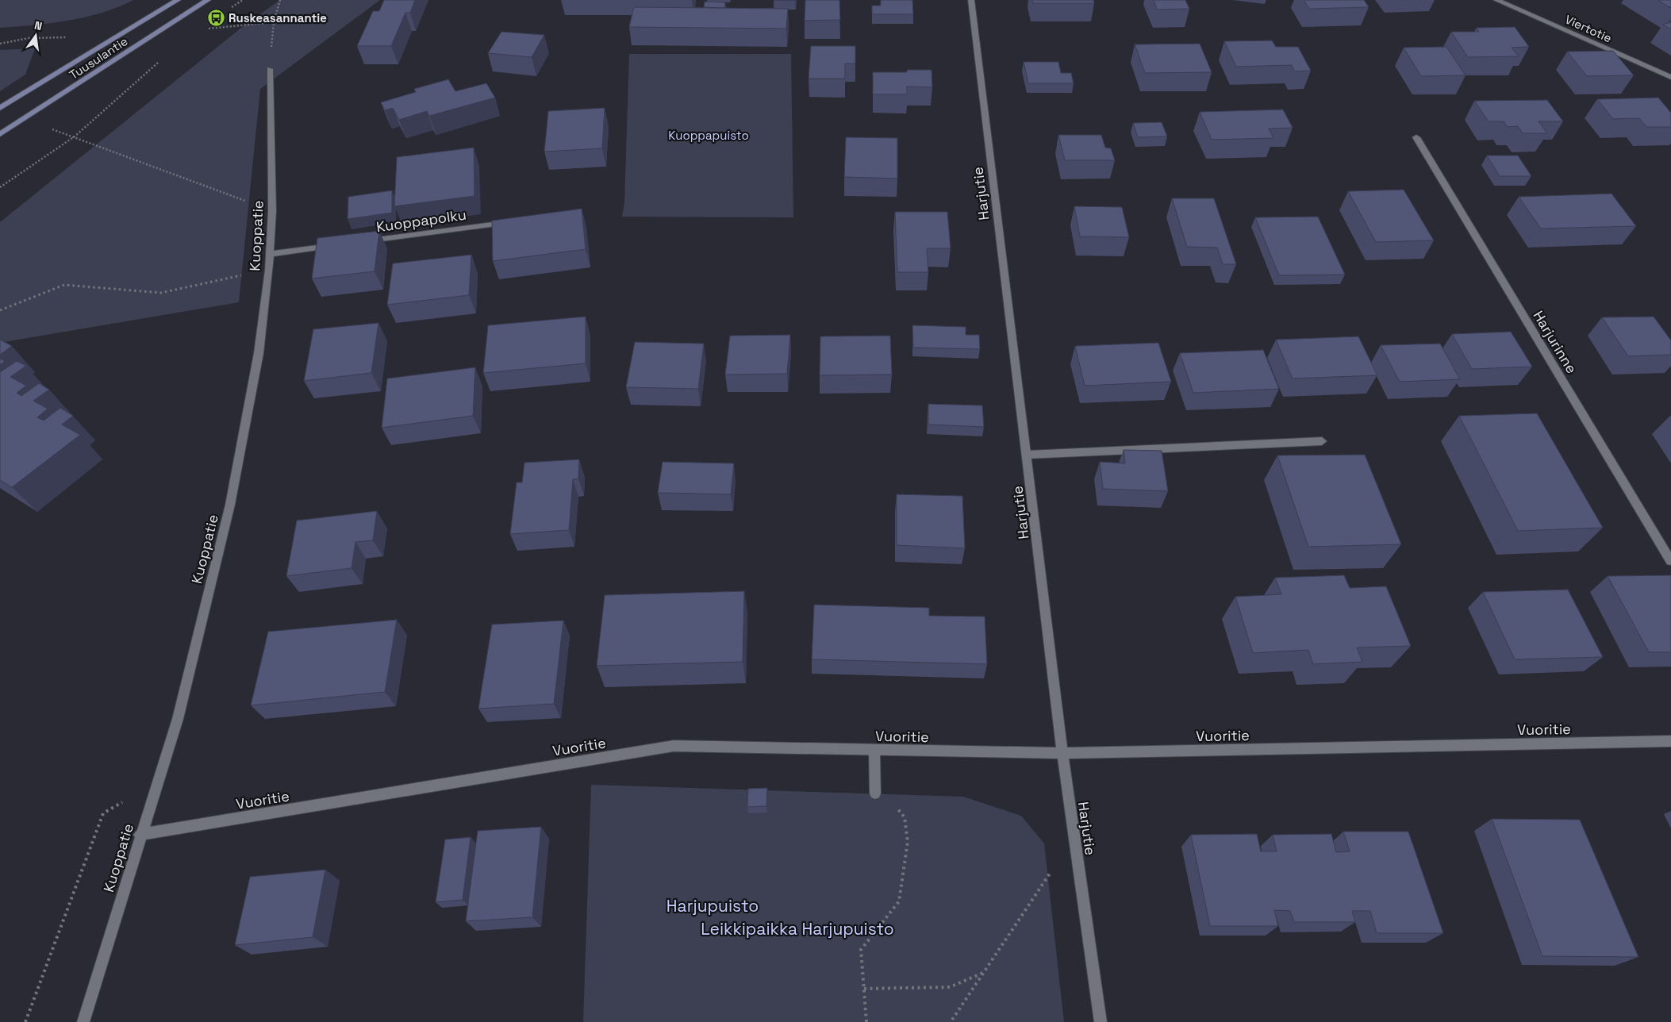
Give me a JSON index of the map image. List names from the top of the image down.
{
  "streets": {
    "main road": ["Tuusulantie"],
    "street": [
      "Viertotie",
      "Harjutie",
      "Kuoppapolku",
      "Kuoppatie",
      "Harjurinne",
      "Vuoritie"
    ]
  },
  "crossings": [
    ["Harjutie", "Vuoritie"],
    ["Kuoppatie", "Vuoritie"]
  ],
  "parks": ["Kuoppapuisto", "Harjupuisto", "Leikkipaikka Harjupuisto"],
  "places": {
    "bus stop": ["Ruskeasannantie"]
  },
  "north": "top"
}
